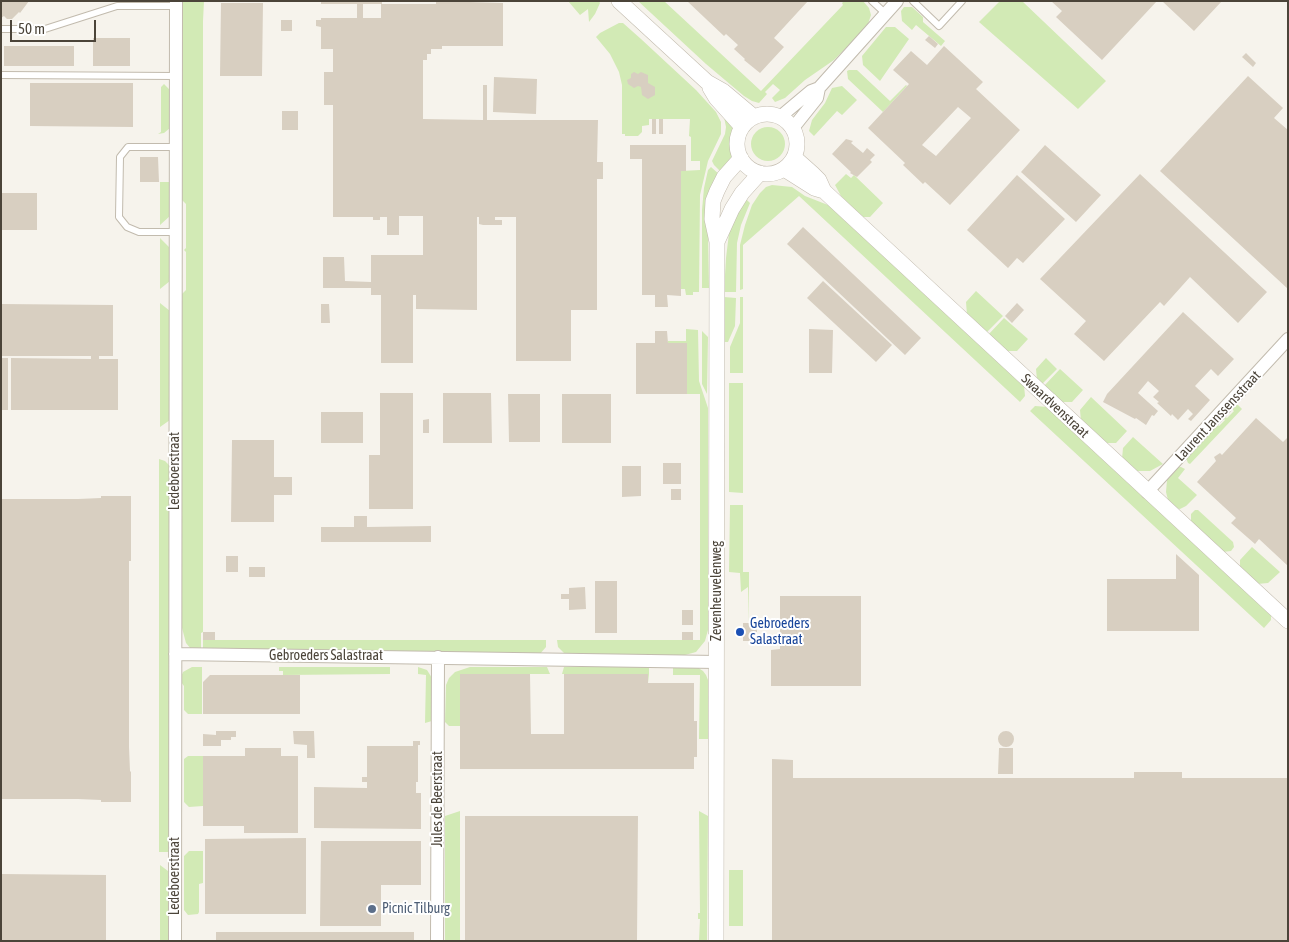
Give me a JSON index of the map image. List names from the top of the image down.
{
  "streets": {
    "street": [
      "Swaardvenstraat",
      "Laurent Janssensstraat",
      "Ledeboerstraat",
      "Zevenheuvelenweg",
      "Gebroeders Salastraat",
      "Jules de Beerstraat"
    ]
  },
  "crossings": [
    ["Swaardvenstraat", "Laurent Janssensstraat"],
    ["Swaardvenstraat", "Zevenheuvelenweg"],
    ["Ledeboerstraat", "Gebroeders Salastraat"],
    ["Zevenheuvelenweg", "Gebroeders Salastraat"],
    ["Gebroeders Salastraat", "Jules de Beerstraat"]
  ],
  "places": ["Gebroeders Salastraat", "Picnic Tilburg"],
  "scale_bar": "50 m"
}
